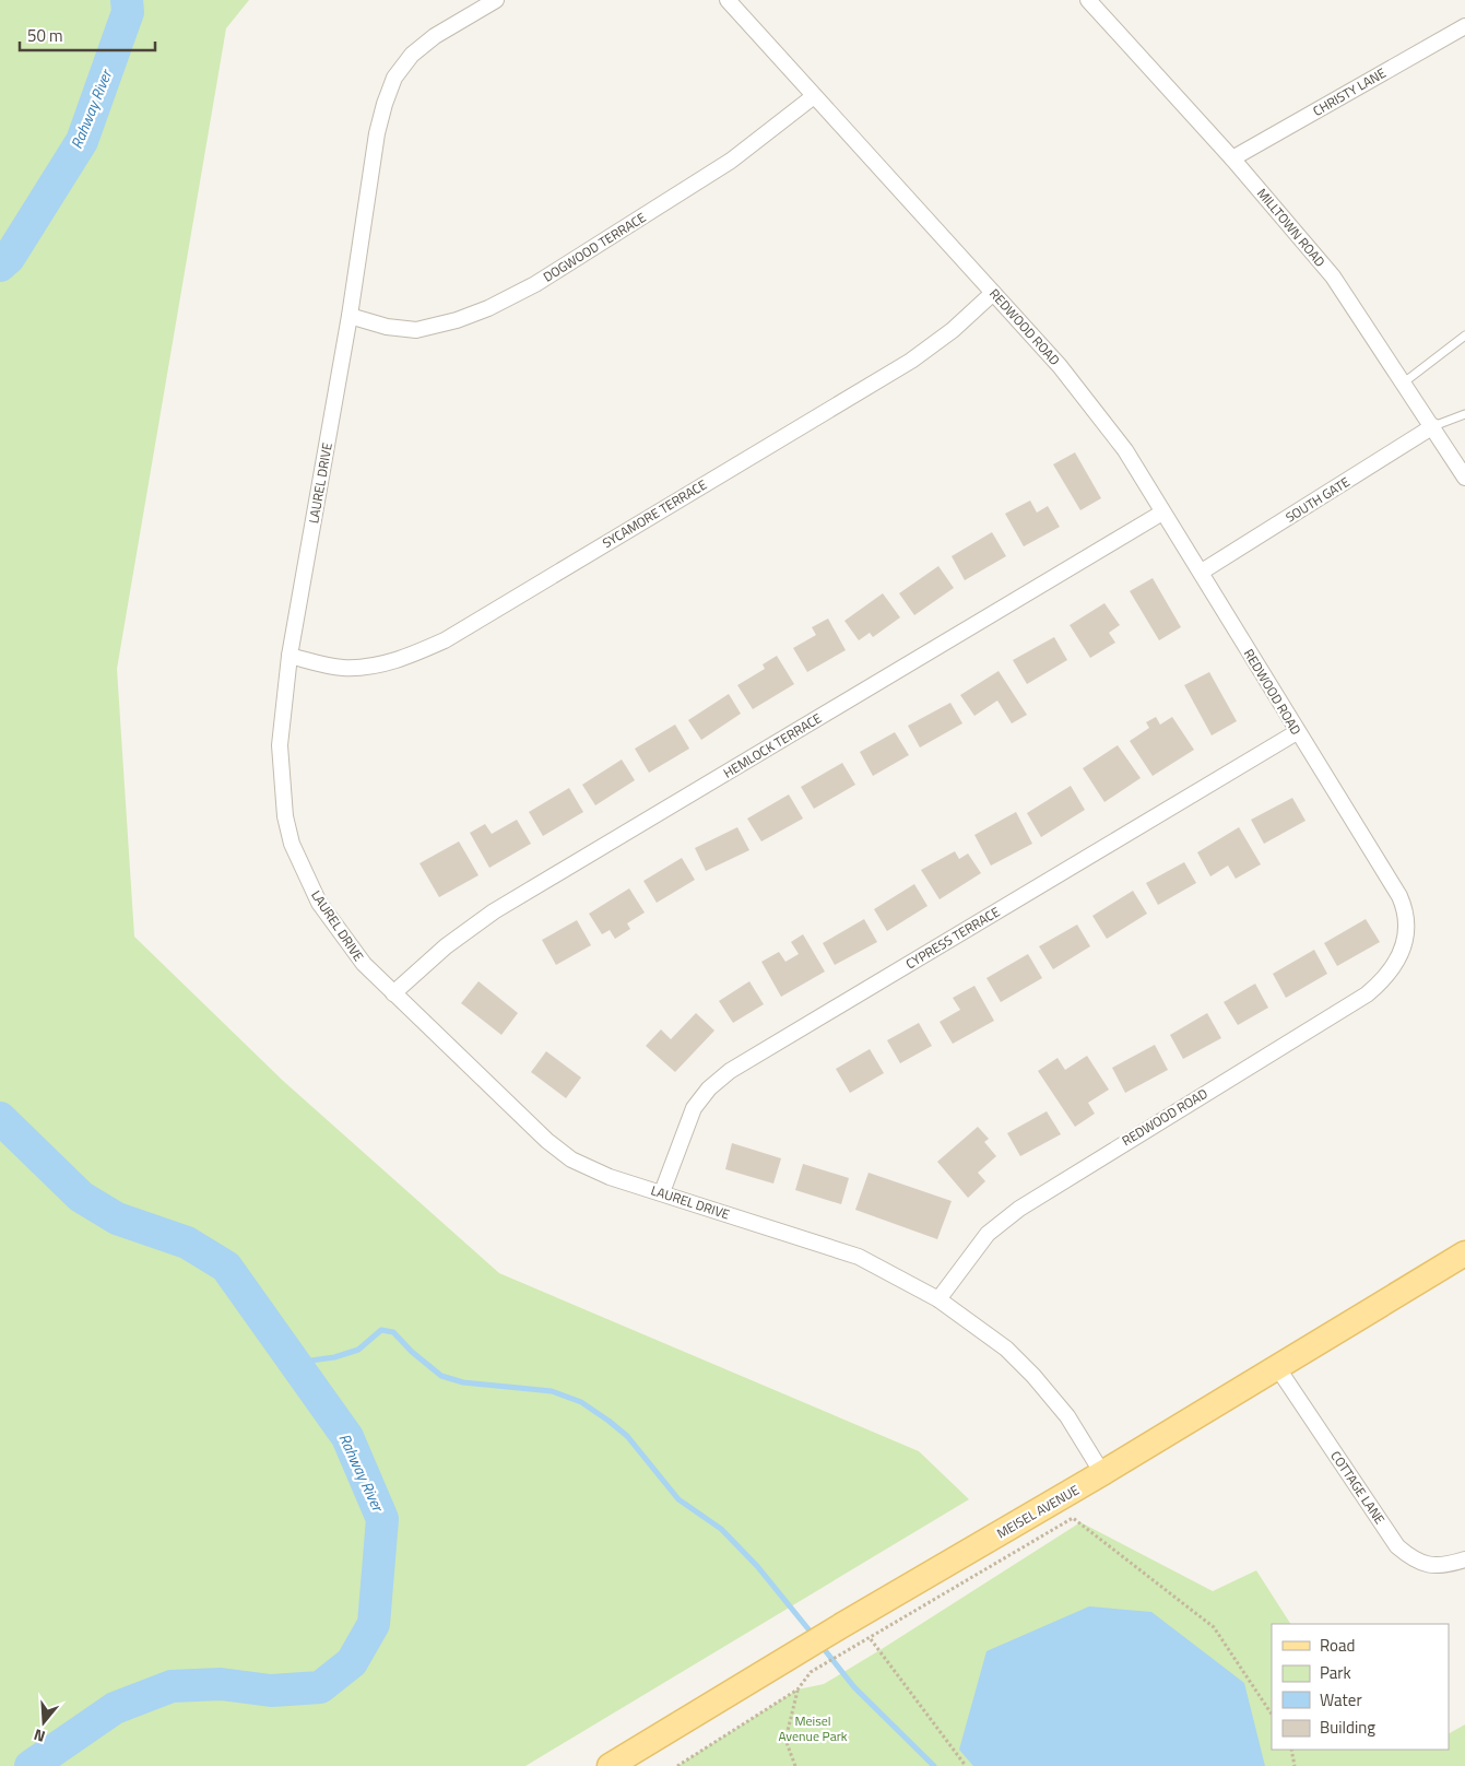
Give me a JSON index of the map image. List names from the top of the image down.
{
  "streets": {
    "main road": ["MEISEL AVENUE"],
    "street": [
      "CHRISTY LANE",
      "MILLTOWN ROAD",
      "DOGWOOD TERRACE",
      "REDWOOD ROAD",
      "LAUREL DRIVE",
      "SOUTH GATE",
      "SYCAMORE TERRACE",
      "HEMLOCK TERRACE",
      "CYPRESS TERRACE",
      "COTTAGE LANE"
    ]
  },
  "crossings": [
    ["CHRISTY LANE", "MILLTOWN ROAD"],
    ["MILLTOWN ROAD", "SOUTH GATE"],
    ["DOGWOOD TERRACE", "REDWOOD ROAD"],
    ["DOGWOOD TERRACE", "LAUREL DRIVE"],
    ["REDWOOD ROAD", "LAUREL DRIVE"],
    ["REDWOOD ROAD", "SOUTH GATE"],
    ["REDWOOD ROAD", "SYCAMORE TERRACE"],
    ["REDWOOD ROAD", "HEMLOCK TERRACE"],
    ["REDWOOD ROAD", "CYPRESS TERRACE"],
    ["LAUREL DRIVE", "SYCAMORE TERRACE"],
    ["LAUREL DRIVE", "HEMLOCK TERRACE"],
    ["LAUREL DRIVE", "CYPRESS TERRACE"],
    ["LAUREL DRIVE", "MEISEL AVENUE"],
    ["COTTAGE LANE", "MEISEL AVENUE"]
  ],
  "water": ["Rahway River"],
  "parks": ["Meisel Avenue Park"],
  "legend": [
    "Road",
    "Park",
    "Water",
    "Building"
  ],
  "scale_bar": "50 m",
  "north": "bottom"
}
